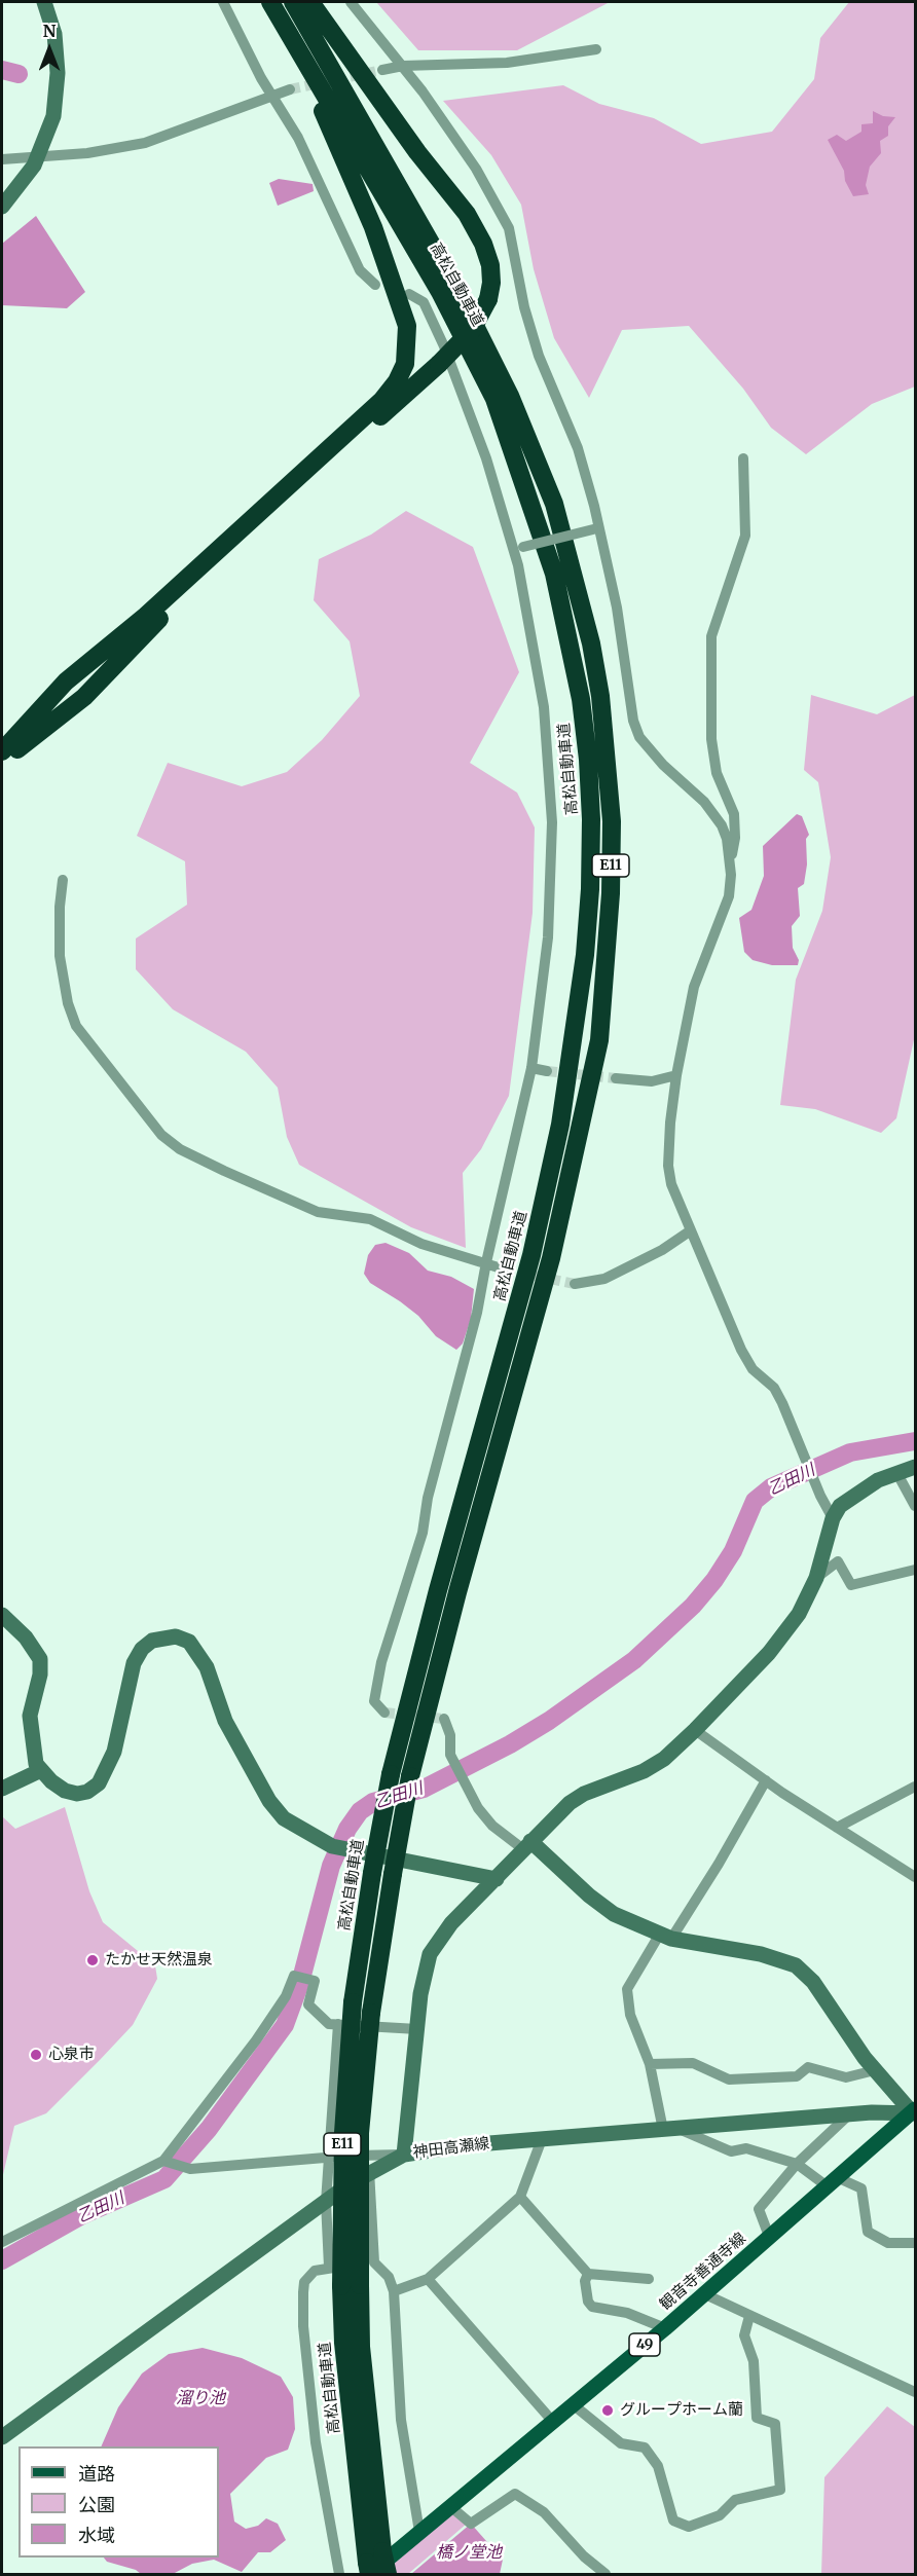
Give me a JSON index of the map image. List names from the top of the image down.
{
  "streets": {
    "highway": ["高松自動車道", "E11"],
    "main road": ["観音寺善通寺線", "49"],
    "street": ["神田高瀬線"]
  },
  "crossings": [
    ["高松自動車道", "観音寺善通寺線"],
    ["神田高瀬線", "観音寺善通寺線"]
  ],
  "water": ["乙田川", "溜り池", "橋ノ堂池"],
  "places": ["たかせ天然温泉", "心泉市", "グループホーム蘭"],
  "legend": ["道路", "公園", "水域"],
  "north": "top"
}
